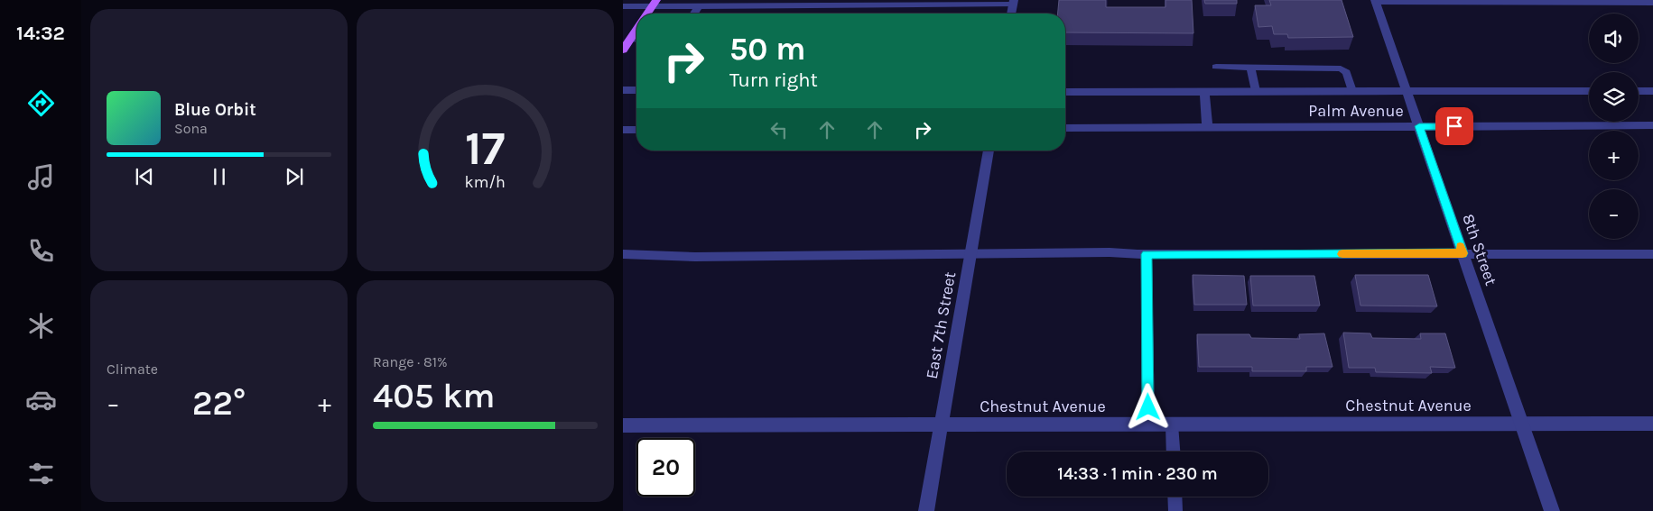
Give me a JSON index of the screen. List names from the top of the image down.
{
  "streets": {
    "street": [
      "Palm Avenue",
      "8th Street",
      "East 7th Street",
      "Chestnut Avenue"
    ]
  },
  "crossings": [
    ["Palm Avenue", "8th Street"],
    ["8th Street", "Chestnut Avenue"],
    ["East 7th Street", "Chestnut Avenue"]
  ],
  "page": {
    "tabs": "14:32",
    "map_buttons": ["+", "−"],
    "turn": ["50 m", "Turn right"],
    "song": ["Blue Orbit", "Sona"],
    "tile": [
      "Climate",
      ["Range · 81%", "405 km"]
    ],
    "heat": ["−", "22°", "+"],
    "limit": "20",
    "trip": "14:33 · 1 min · 230 m",
    "gauge": ["17", "km/h"]
  }
}
